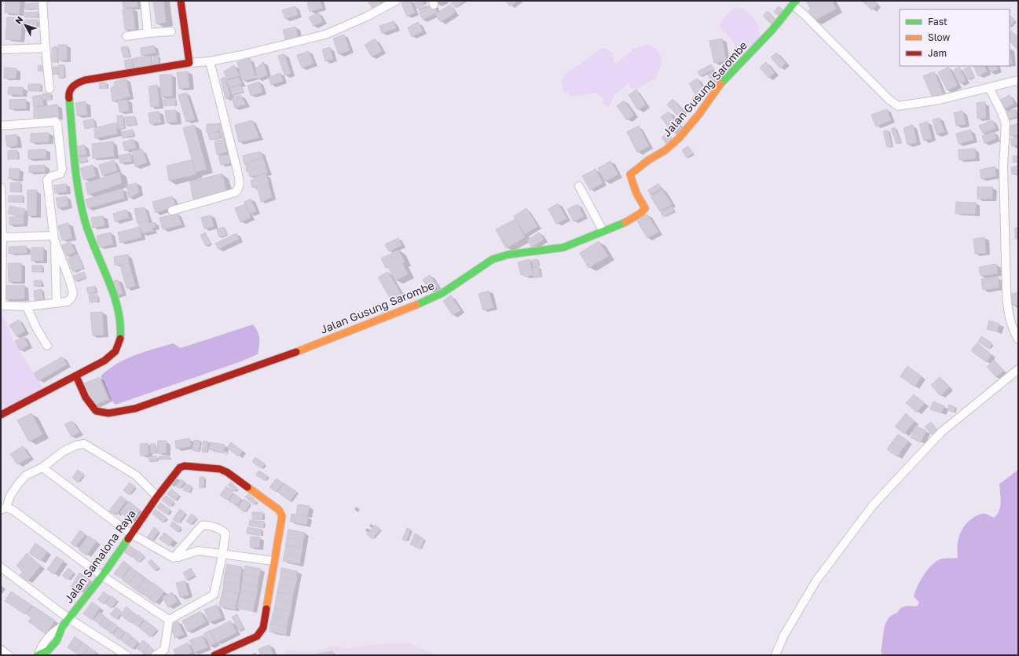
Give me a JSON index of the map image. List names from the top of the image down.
{
  "streets": {
    "street": ["Jalan Gusung Sarombe", "Jalan Samalona Raya"]
  },
  "legend": ["Fast", "Slow", "Jam"],
  "north": "top left"
}
